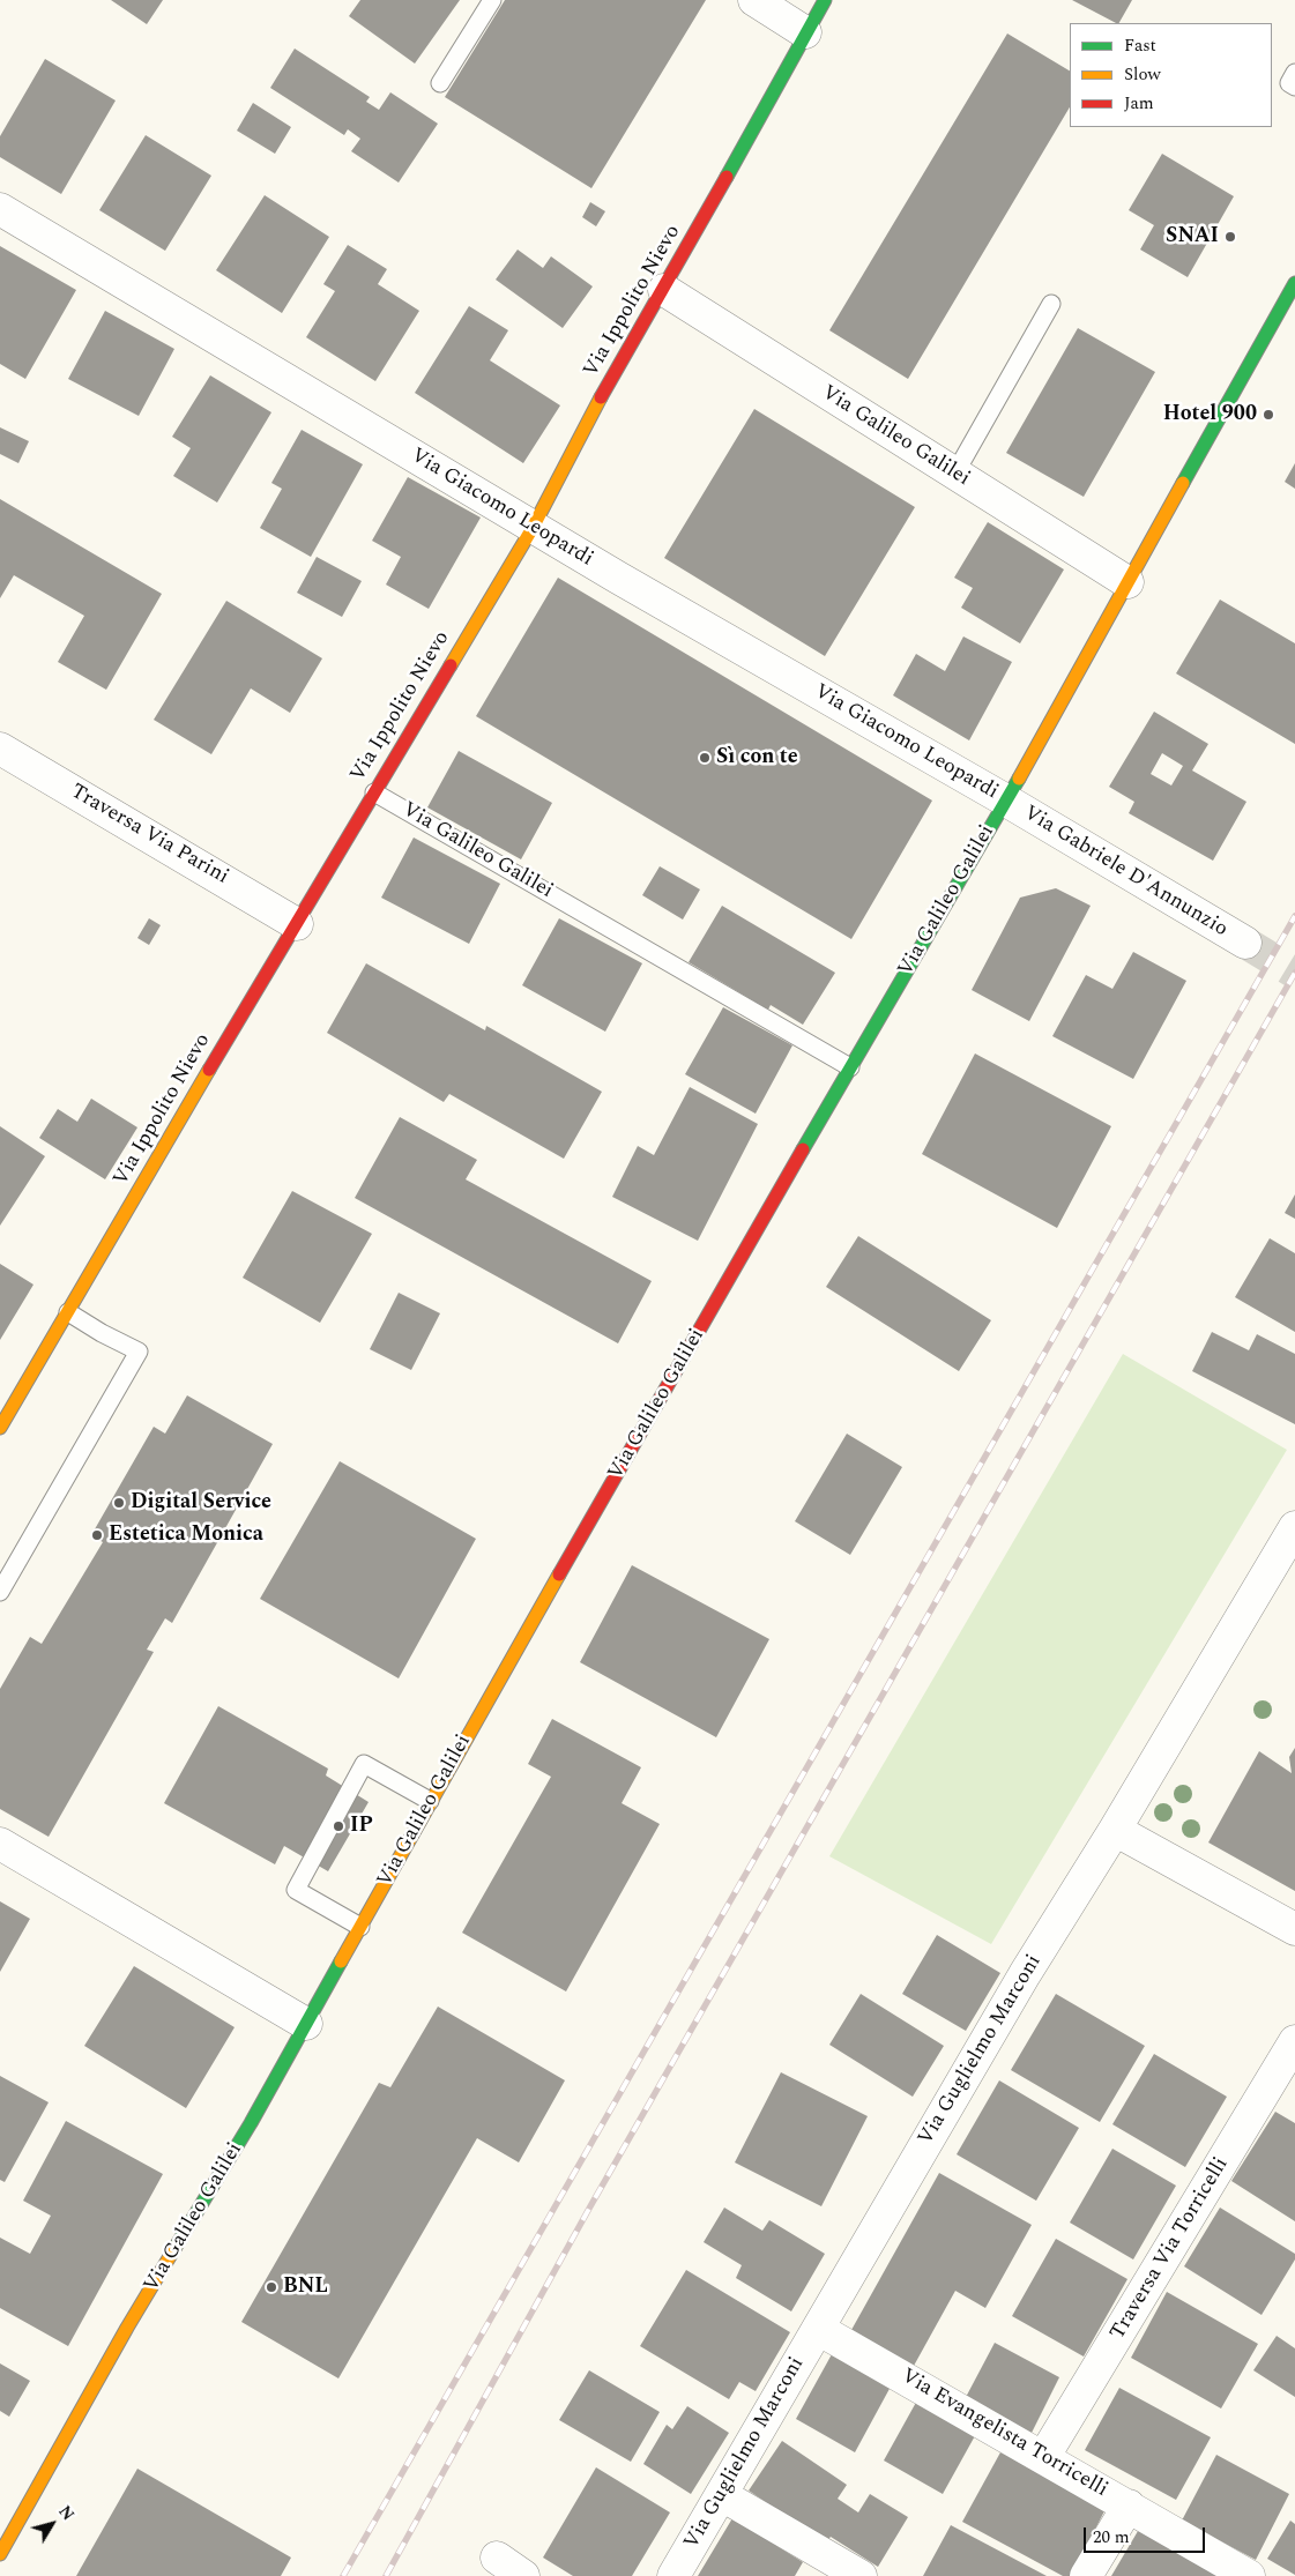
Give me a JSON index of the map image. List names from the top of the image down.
{
  "streets": {
    "main road": ["Via Ippolito Nievo", "Via Galileo Galilei"],
    "street": [
      "Via Giacomo Leopardi",
      "Traversa Via Parini",
      "Via Gabriele D'Annunzio",
      "Via Guglielmo Marconi",
      "Traversa Via Torricelli",
      "Via Evangelista Torricelli"
    ]
  },
  "crossings": [
    ["Via Ippolito Nievo", "Via Galileo Galilei"],
    ["Via Ippolito Nievo", "Via Giacomo Leopardi"],
    ["Via Ippolito Nievo", "Traversa Via Parini"],
    ["Via Galileo Galilei", "Via Giacomo Leopardi"],
    ["Via Galileo Galilei", "Via Gabriele D'Annunzio"],
    ["Via Giacomo Leopardi", "Via Gabriele D'Annunzio"],
    ["Via Guglielmo Marconi", "Via Evangelista Torricelli"],
    ["Traversa Via Torricelli", "Via Evangelista Torricelli"]
  ],
  "places": [
    "SNAI",
    "Hotel 900",
    "Sì con te",
    "Digital Service",
    "Estetica Monica",
    "IP",
    "BNL"
  ],
  "legend": ["Fast", "Slow", "Jam"],
  "scale_bar": "20 m",
  "north": "top right"
}
